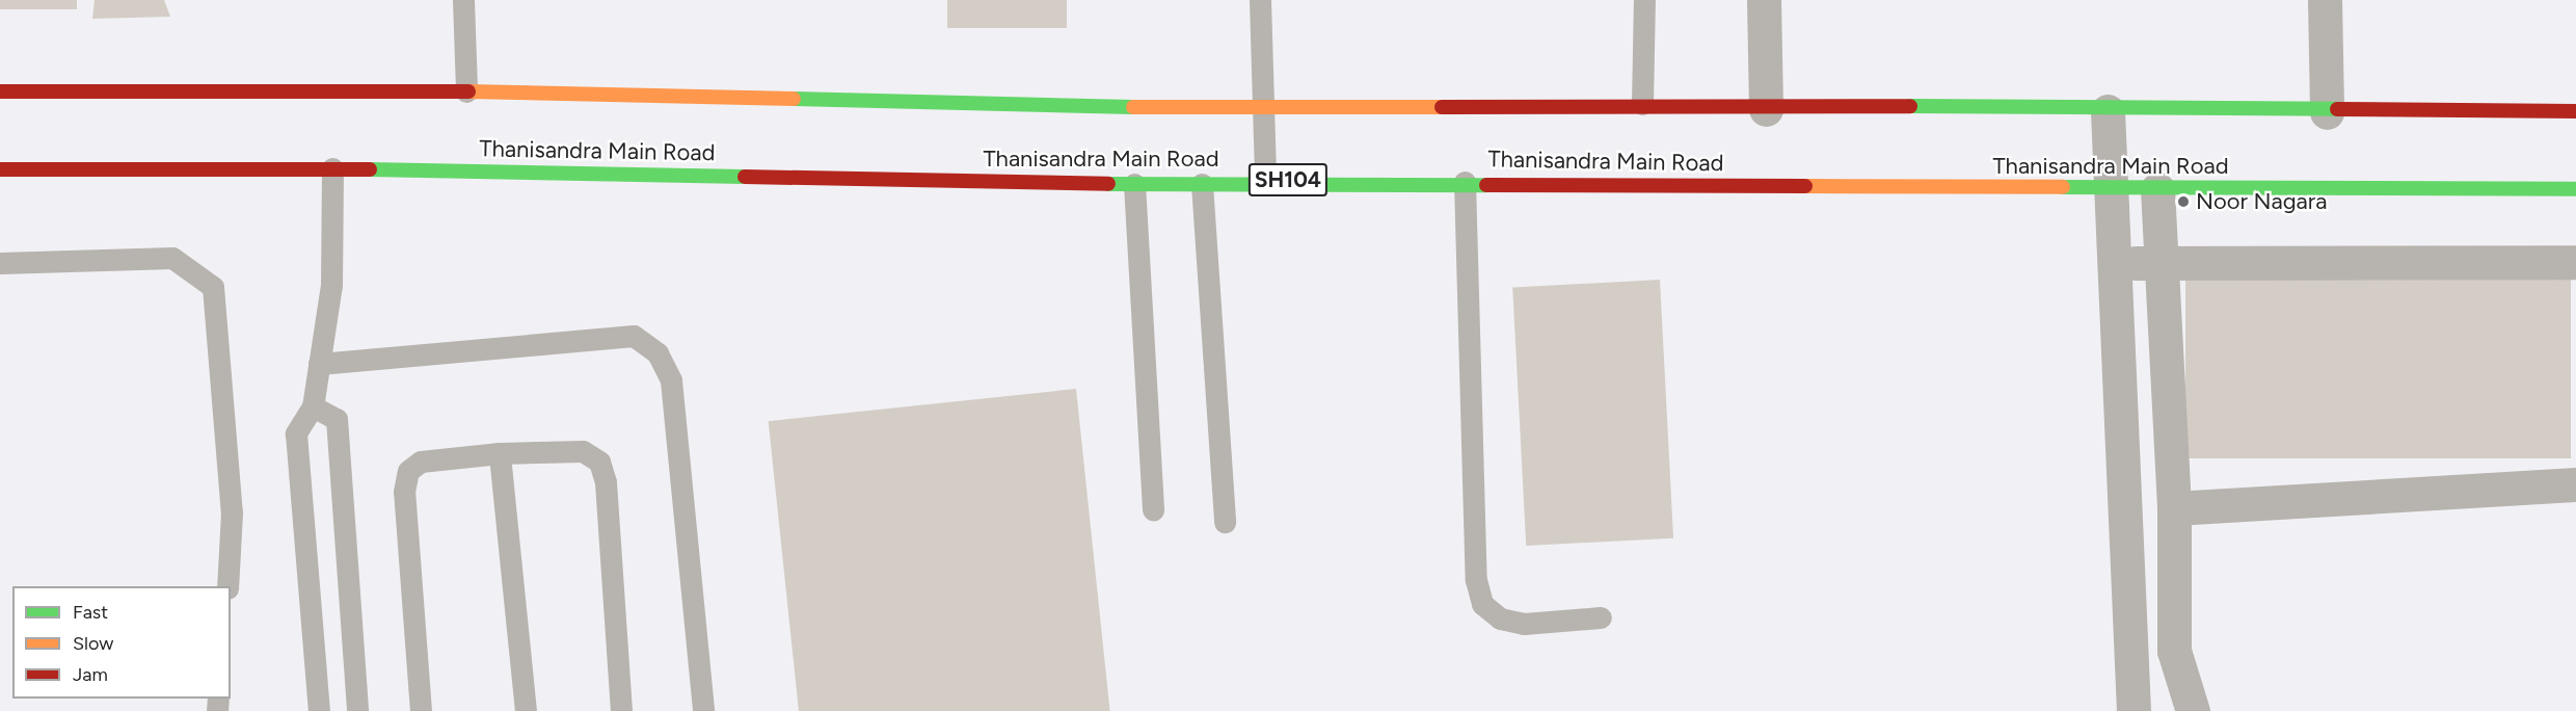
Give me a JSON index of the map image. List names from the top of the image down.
{
  "streets": {
    "main road": ["Thanisandra Main Road", "SH104"]
  },
  "places": ["Noor Nagara"],
  "legend": ["Fast", "Slow", "Jam"]
}
